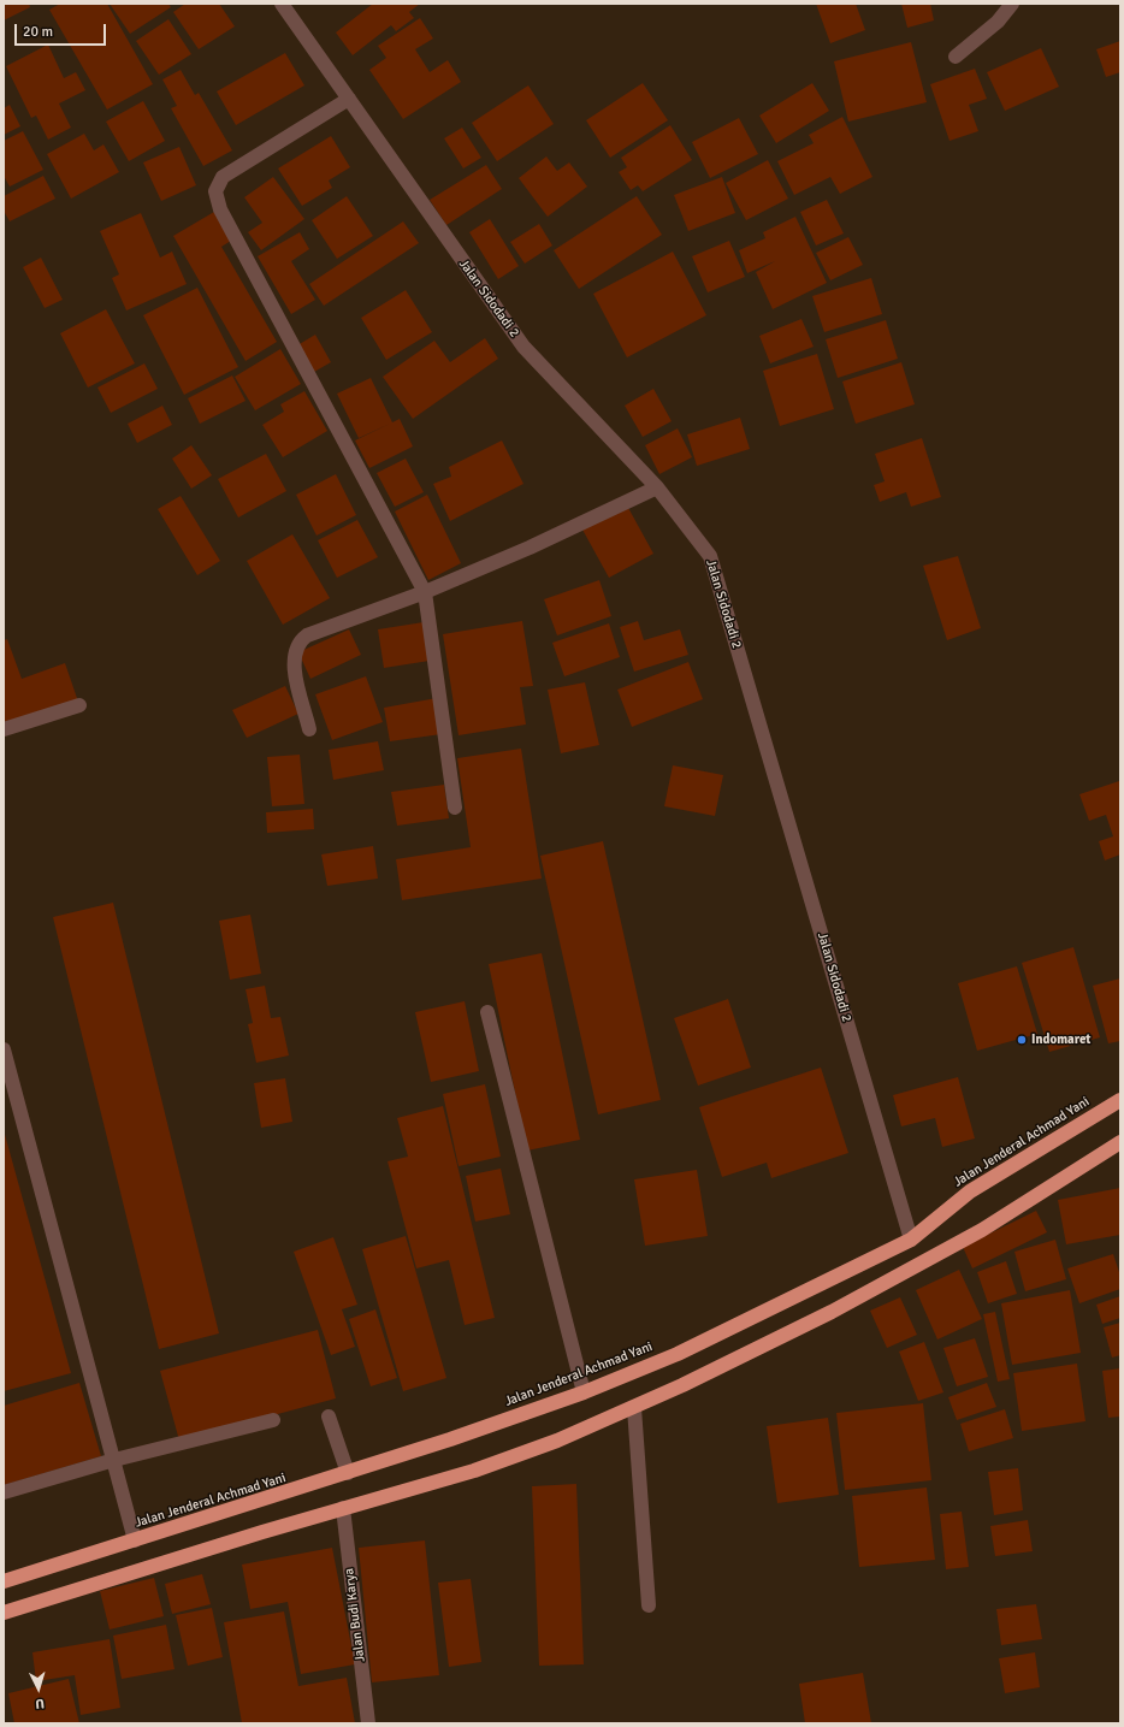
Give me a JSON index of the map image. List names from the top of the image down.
{
  "streets": {
    "highway": ["Jalan Jenderal Achmad Yani"],
    "street": ["Jalan Sidodadi 2", "Jalan Budi Karya"]
  },
  "crossings": [
    ["Jalan Sidodadi 2", "Jalan Jenderal Achmad Yani"]
  ],
  "places": ["Indomaret"],
  "scale_bar": "20 m",
  "north": "bottom"
}
